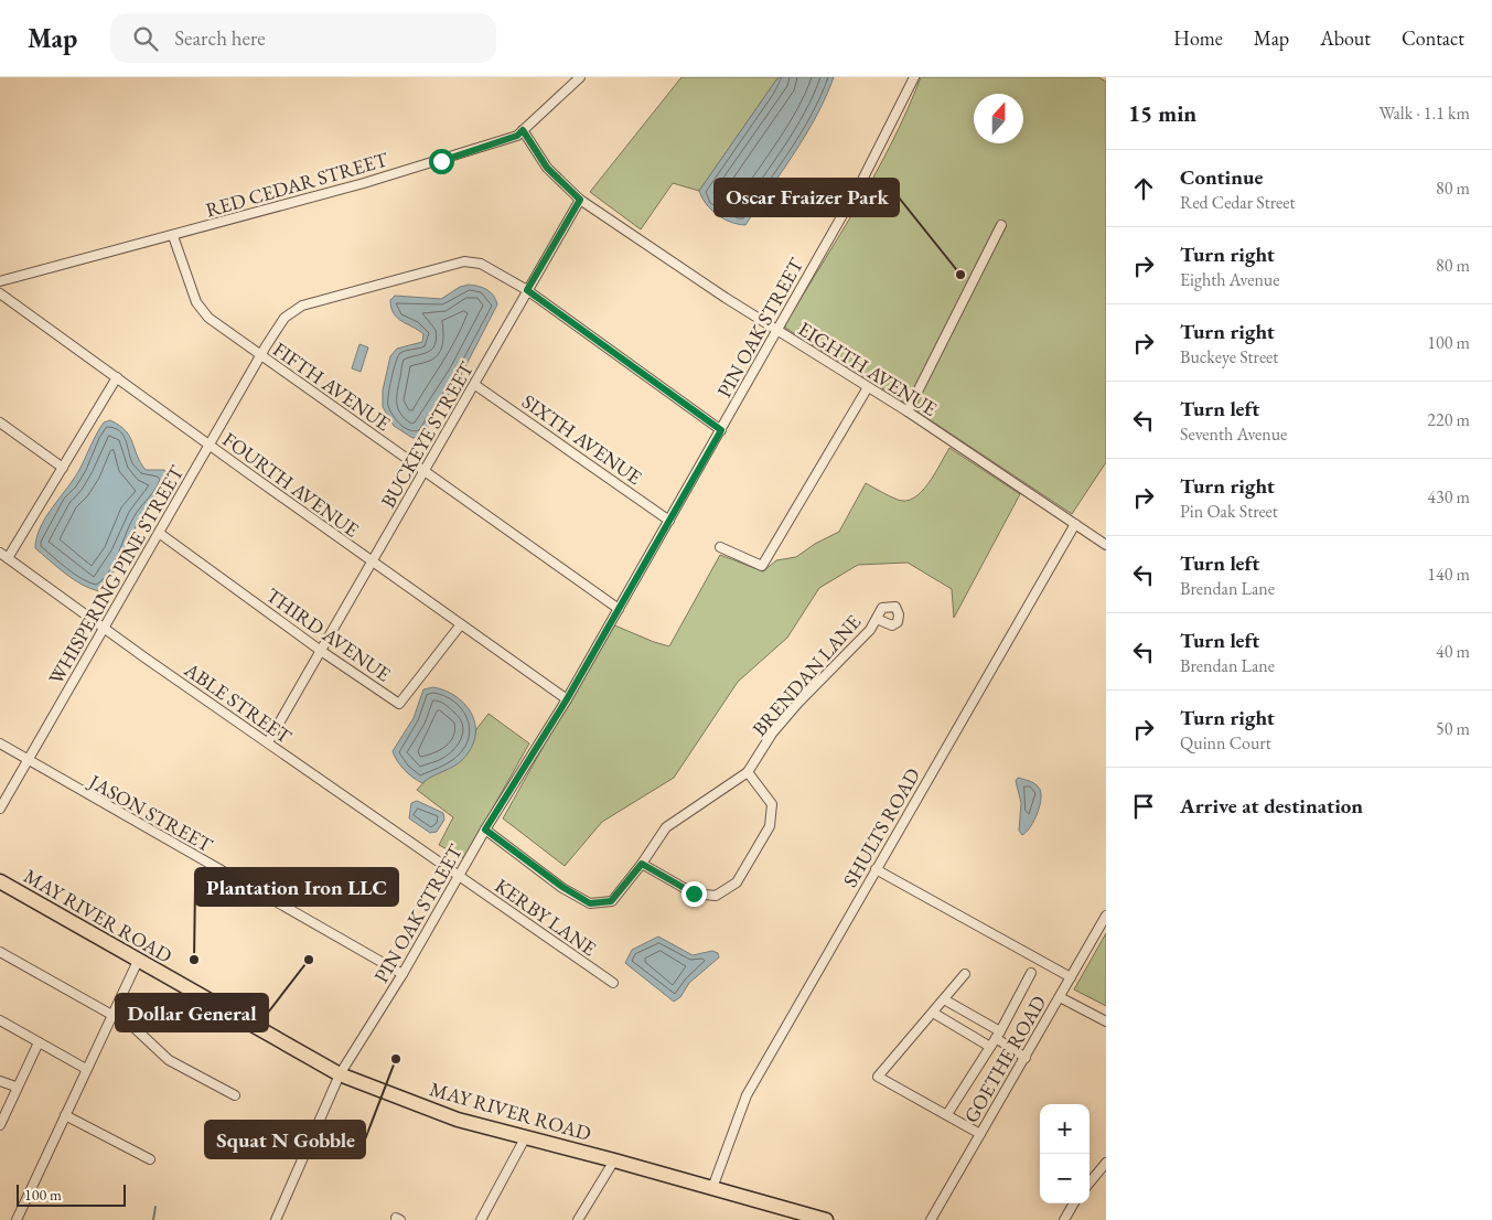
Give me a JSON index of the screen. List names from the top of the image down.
{
  "streets": {
    "main road": ["MAY RIVER ROAD"],
    "street": [
      "RED CEDAR STREET",
      "PIN OAK STREET",
      "EIGHTH AVENUE",
      "FIFTH AVENUE",
      "BUCKEYE STREET",
      "SIXTH AVENUE",
      "FOURTH AVENUE",
      "WHISPERING PINE STREET",
      "THIRD AVENUE",
      "BRENDAN LANE",
      "ABLE STREET",
      "JASON STREET",
      "SHULTS ROAD",
      "KERBY LANE",
      "GOETHE ROAD"
    ]
  },
  "crossings": [
    ["RED CEDAR STREET", "EIGHTH AVENUE"],
    ["RED CEDAR STREET", "FIFTH AVENUE"],
    ["PIN OAK STREET", "EIGHTH AVENUE"],
    ["PIN OAK STREET", "FIFTH AVENUE"],
    ["PIN OAK STREET", "SIXTH AVENUE"],
    ["PIN OAK STREET", "FOURTH AVENUE"],
    ["PIN OAK STREET", "WHISPERING PINE STREET"],
    ["PIN OAK STREET", "BRENDAN LANE"],
    ["PIN OAK STREET", "ABLE STREET"],
    ["PIN OAK STREET", "JASON STREET"],
    ["PIN OAK STREET", "MAY RIVER ROAD"],
    ["PIN OAK STREET", "KERBY LANE"],
    ["EIGHTH AVENUE", "BUCKEYE STREET"],
    ["EIGHTH AVENUE", "SHULTS ROAD"],
    ["FIFTH AVENUE", "BUCKEYE STREET"],
    ["FIFTH AVENUE", "WHISPERING PINE STREET"],
    ["BUCKEYE STREET", "SIXTH AVENUE"],
    ["BUCKEYE STREET", "FOURTH AVENUE"],
    ["BUCKEYE STREET", "WHISPERING PINE STREET"],
    ["BUCKEYE STREET", "THIRD AVENUE"],
    ["BUCKEYE STREET", "ABLE STREET"],
    ["FOURTH AVENUE", "WHISPERING PINE STREET"],
    ["FOURTH AVENUE", "THIRD AVENUE"],
    ["WHISPERING PINE STREET", "THIRD AVENUE"],
    ["WHISPERING PINE STREET", "ABLE STREET"],
    ["WHISPERING PINE STREET", "JASON STREET"],
    ["ABLE STREET", "KERBY LANE"],
    ["SHULTS ROAD", "MAY RIVER ROAD"]
  ],
  "places": [
    "Oscar Fraizer Park",
    "Plantation Iron LLC",
    "Dollar General",
    "Squat N Gobble"
  ],
  "scale_bar": "100 m",
  "north": "top",
  "page": {
    "header": "Map",
    "search": "Search here",
    "nav": [
      "Home",
      "Map",
      "About",
      "Contact"
    ],
    "heading": ["15 min", "Walk · 1.1 km"],
    "list": [
      ["Continue", "Red Cedar Street", "80 m"],
      ["Turn right", "Eighth Avenue", "80 m"],
      ["Turn right", "Buckeye Street", "100 m"],
      ["Turn left", "Seventh Avenue", "220 m"],
      ["Turn right", "Pin Oak Street", "430 m"],
      ["Turn left", "Brendan Lane", "140 m"],
      ["Turn left", "Brendan Lane", "40 m"],
      ["Turn right", "Quinn Court", "50 m"],
      "Arrive at destination"
    ],
    "map_buttons": ["+", "−"],
    "scale": "100 m"
  }
}
